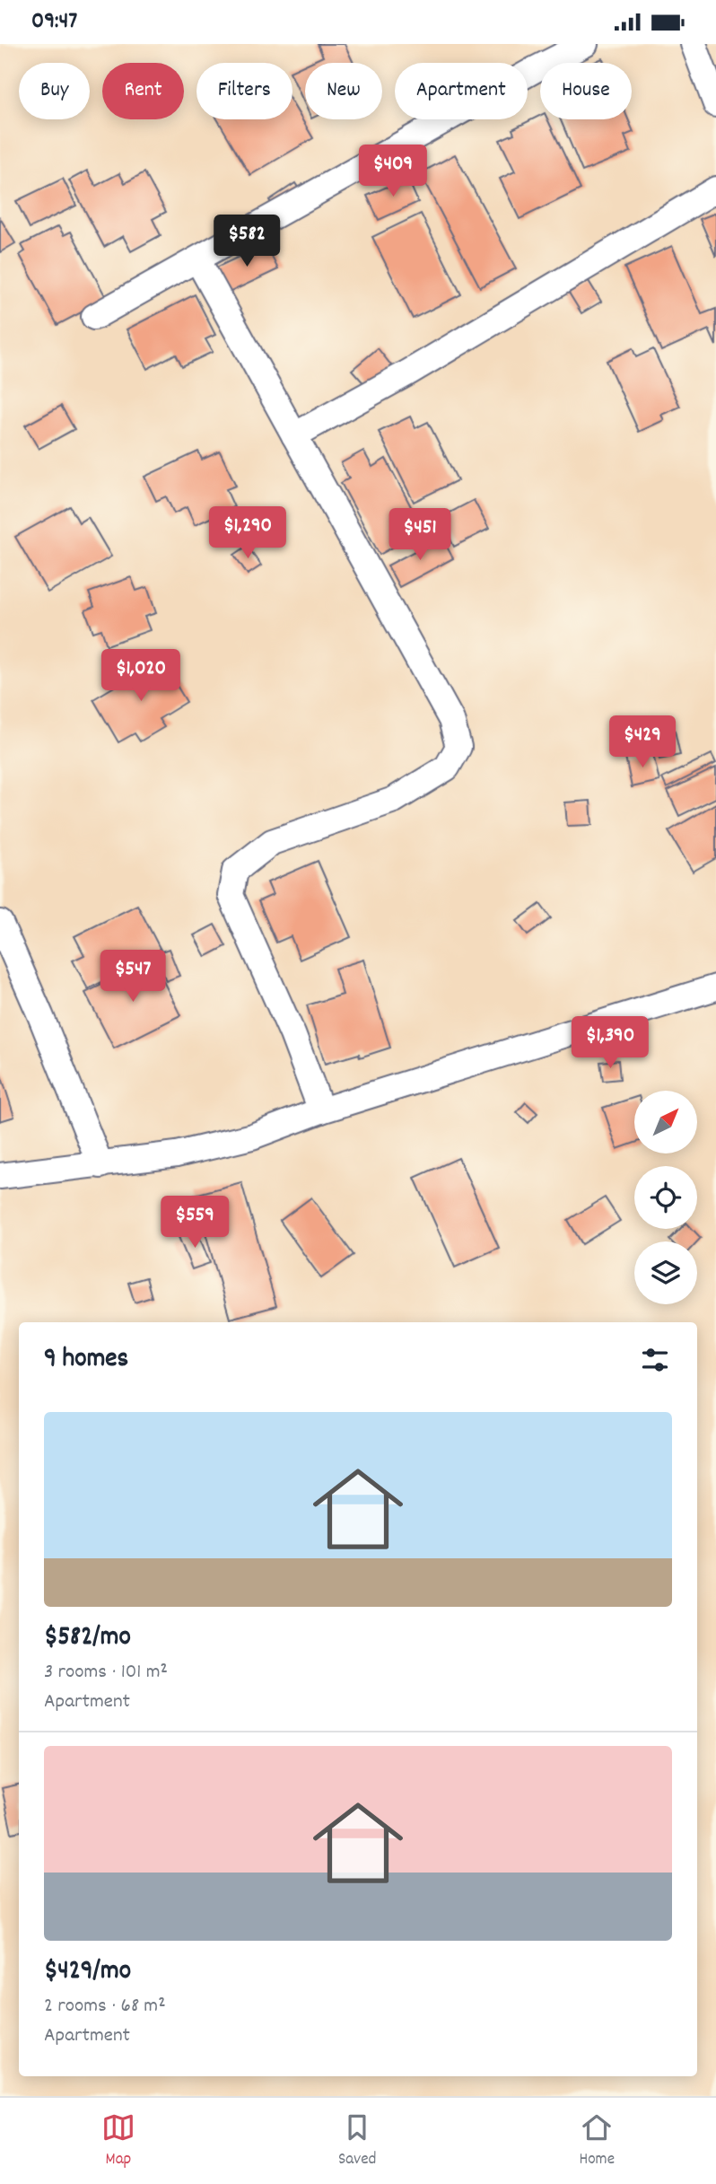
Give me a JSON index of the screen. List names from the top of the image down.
{
  "north": "top right",
  "page": {
    "status": "09:47",
    "chip": [
      "Buy",
      "Rent",
      "Filters",
      "New",
      "Apartment",
      "House"
    ],
    "price": [
      "$409",
      "$582",
      "$1,290",
      "$451",
      "$1,020",
      "$429",
      "$547",
      "$1,390",
      "$559"
    ],
    "heading": "9 homes",
    "list": [
      {
        "name": "$582/mo",
        "note": "3 rooms · 101 m² · Apartment"
      },
      {
        "name": "$429/mo",
        "note": "2 rooms · 68 m² · Apartment"
      }
    ],
    "tabs": ["Map", "Saved", "Home"]
  }
}
